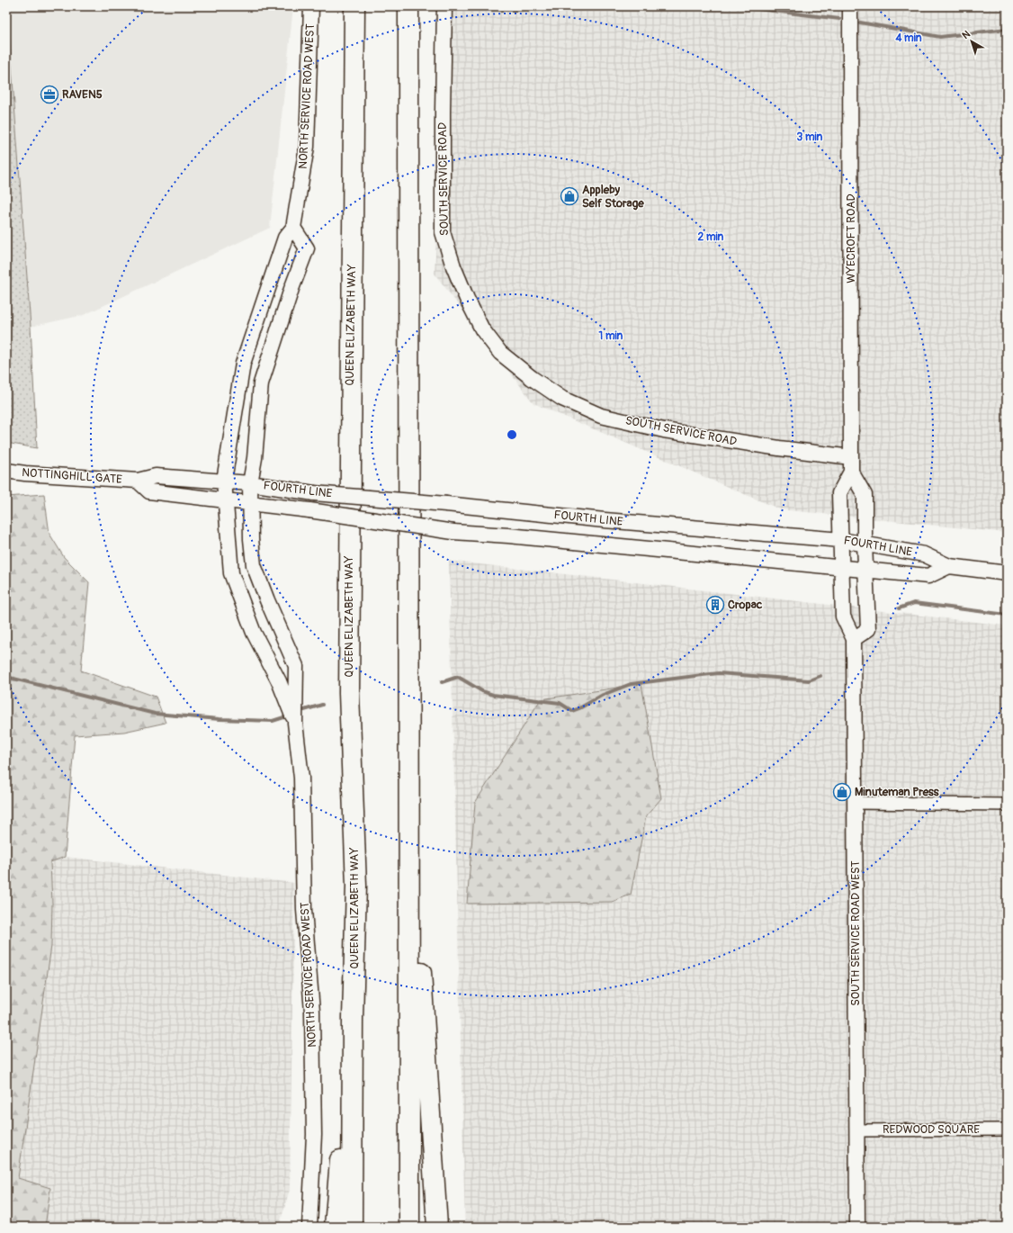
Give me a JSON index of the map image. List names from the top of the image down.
{
  "streets": {
    "highway": ["QUEEN ELIZABETH WAY"],
    "street": [
      "NORTH SERVICE ROAD WEST",
      "SOUTH SERVICE ROAD",
      "WYECROFT ROAD",
      "NOTTINGHILL GATE",
      "FOURTH LINE",
      "SOUTH SERVICE ROAD WEST",
      "REDWOOD SQUARE"
    ]
  },
  "crossings": [
    ["NORTH SERVICE ROAD WEST", "NOTTINGHILL GATE"],
    ["NORTH SERVICE ROAD WEST", "FOURTH LINE"],
    ["SOUTH SERVICE ROAD", "WYECROFT ROAD"],
    ["WYECROFT ROAD", "FOURTH LINE"],
    ["WYECROFT ROAD", "SOUTH SERVICE ROAD WEST"],
    ["NOTTINGHILL GATE", "FOURTH LINE"],
    ["FOURTH LINE", "SOUTH SERVICE ROAD WEST"],
    ["SOUTH SERVICE ROAD WEST", "REDWOOD SQUARE"]
  ],
  "places": {
    "office": ["RAVEN5"],
    "shop": ["Appleby Self Storage", "Minuteman Press"],
    "building": ["Cropac"]
  },
  "north": "top left",
  "rings": [
    "4 min",
    "3 min",
    "2 min",
    "1 min"
  ]
}
